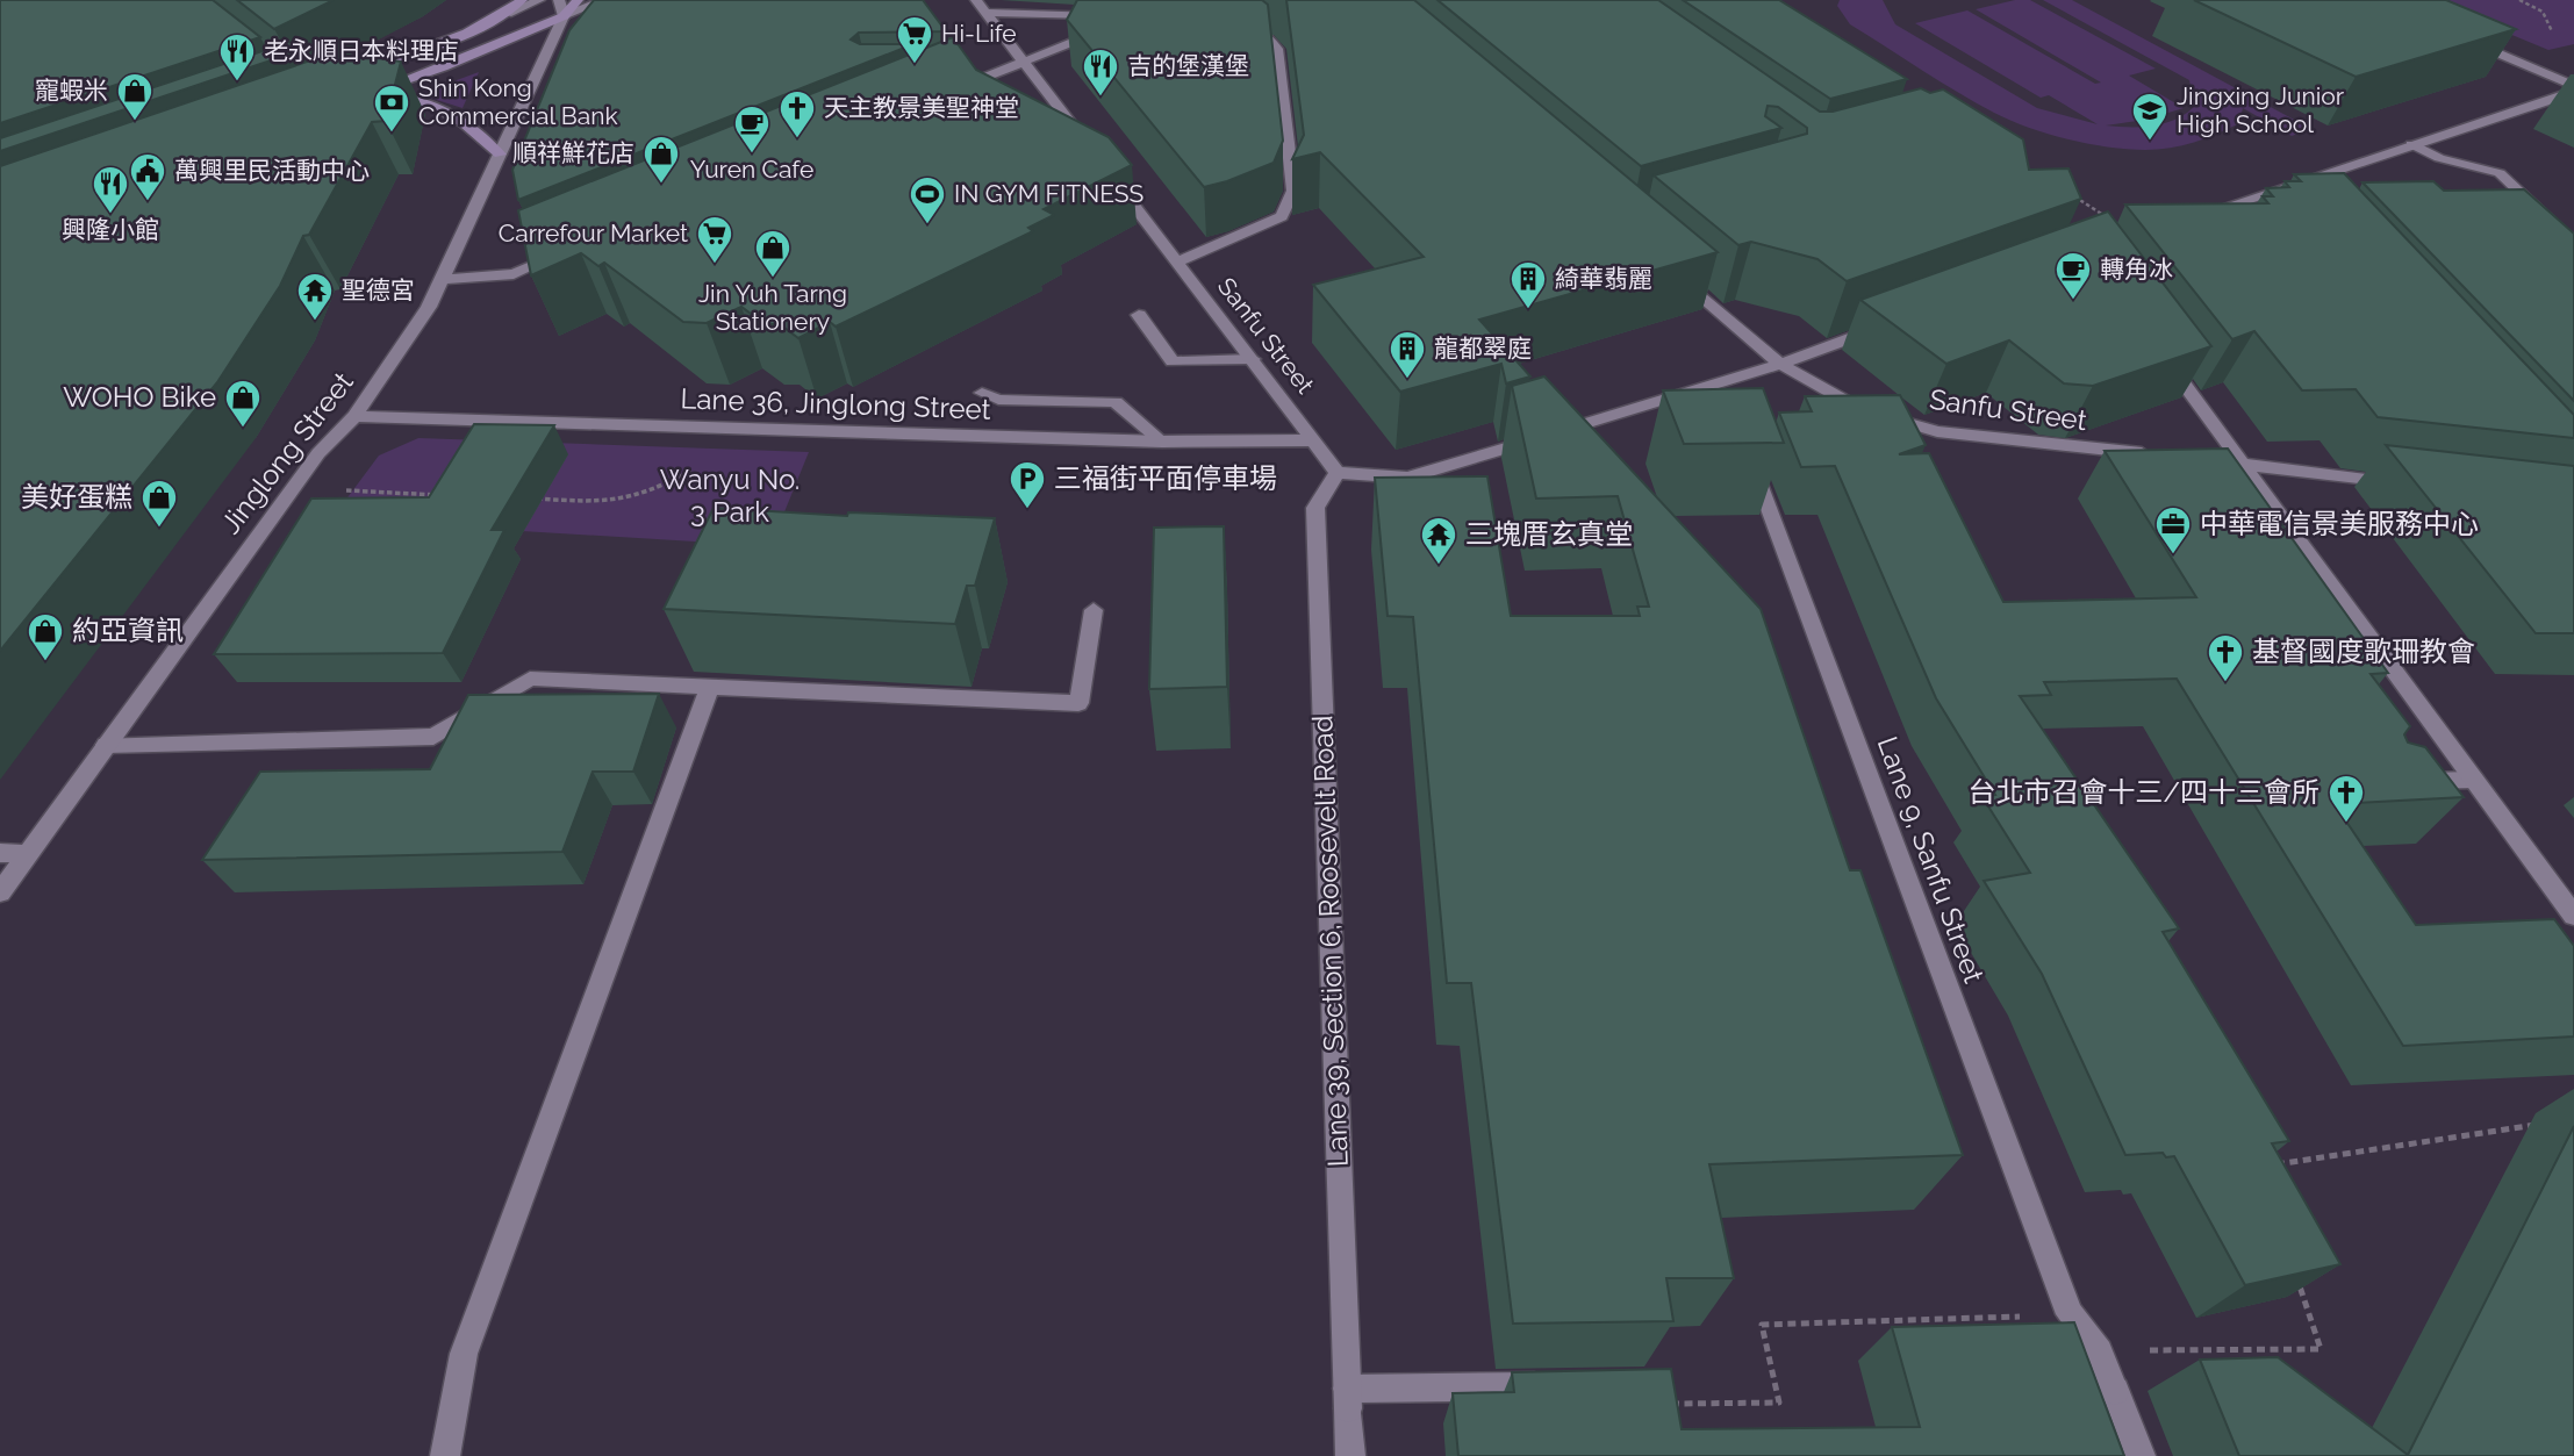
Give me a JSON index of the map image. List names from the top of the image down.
{
  "streets": {
    "street": [
      "Sanfu Street",
      "Lane 36, Jinglong Street",
      "Jinglong Street",
      "Lane 9, Sanfu Street",
      "Lane 39, Section 6, Roosevelt Road"
    ]
  },
  "crossings": [
    ["Sanfu Street", "Lane 36, Jinglong Street"],
    ["Lane 36, Jinglong Street", "Jinglong Street"]
  ],
  "parks": ["Wanyu No. 3 Park"],
  "places": {
    "supermarket": ["Hi-Life", "Carrefour Market"],
    "restaurant": ["老永順日本料理店", "吉的堡漢堡", "興隆小館"],
    "shop": [
      "寵蝦米",
      "順祥鮮花店",
      "Jin Yuh Tarng Stationery",
      "WOHO Bike",
      "美好蛋糕",
      "約亞資訊"
    ],
    "bank": ["Shin Kong Commercial Bank"],
    "church": ["天主教景美聖神堂", "基督國度歌珊教會", "台北市召會十三/四十三會所"],
    "school or university": ["Jingxing Junior High School"],
    "cafe": ["Yuren Cafe", "轉角冰"],
    "public building": ["萬興里民活動中心"],
    "sports": ["IN GYM FITNESS"],
    "building": ["綺華翡麗", "龍都翠庭"],
    "temple": ["聖德宮", "三塊厝玄真堂"],
    "parking": ["三福街平面停車場"],
    "office": ["中華電信景美服務中心"]
  }
}
